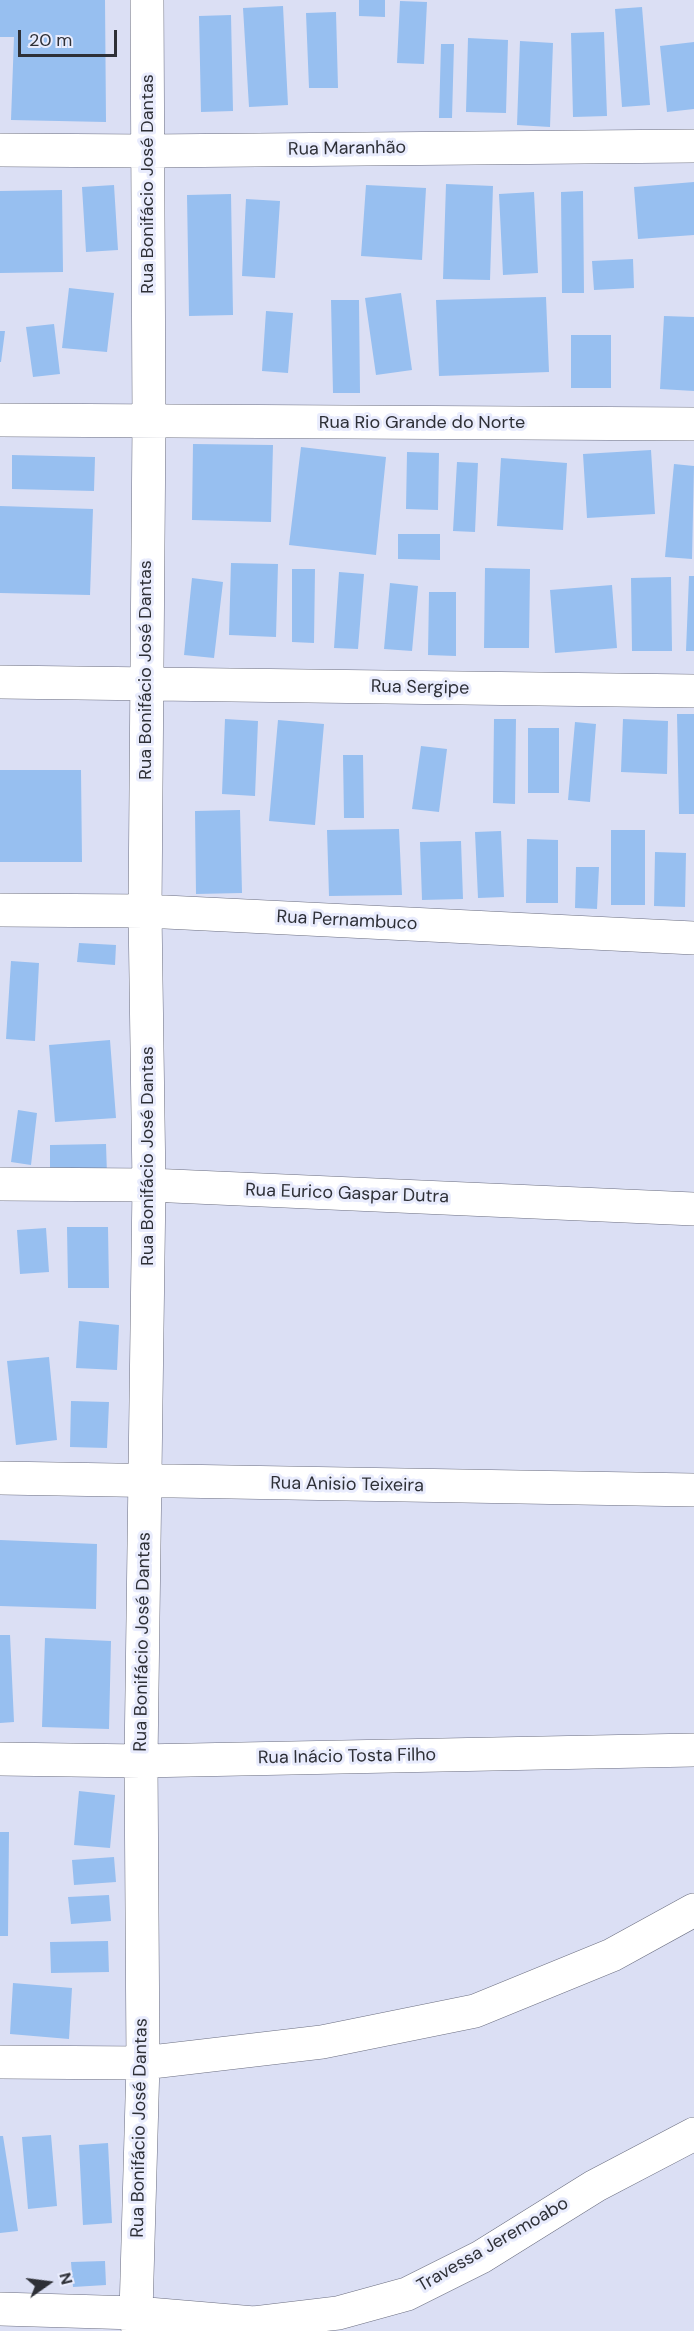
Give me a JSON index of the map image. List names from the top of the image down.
{
  "streets": {
    "street": [
      "Rua Maranhão",
      "Rua Bonifácio José Dantas",
      "Rua Rio Grande do Norte",
      "Rua Sergipe",
      "Rua Pernambuco",
      "Rua Eurico Gaspar Dutra",
      "Rua Anisio Teixeira",
      "Rua Inácio Tosta Filho",
      "Travessa Jeremoabo"
    ]
  },
  "crossings": [
    ["Rua Maranhão", "Rua Bonifácio José Dantas"],
    ["Rua Bonifácio José Dantas", "Rua Rio Grande do Norte"],
    ["Rua Bonifácio José Dantas", "Rua Sergipe"],
    ["Rua Bonifácio José Dantas", "Rua Pernambuco"],
    ["Rua Bonifácio José Dantas", "Rua Eurico Gaspar Dutra"],
    ["Rua Bonifácio José Dantas", "Rua Anisio Teixeira"],
    ["Rua Bonifácio José Dantas", "Rua Inácio Tosta Filho"],
    ["Rua Bonifácio José Dantas", "Travessa Jeremoabo"]
  ],
  "scale_bar": "20 m",
  "north": "right"
}
